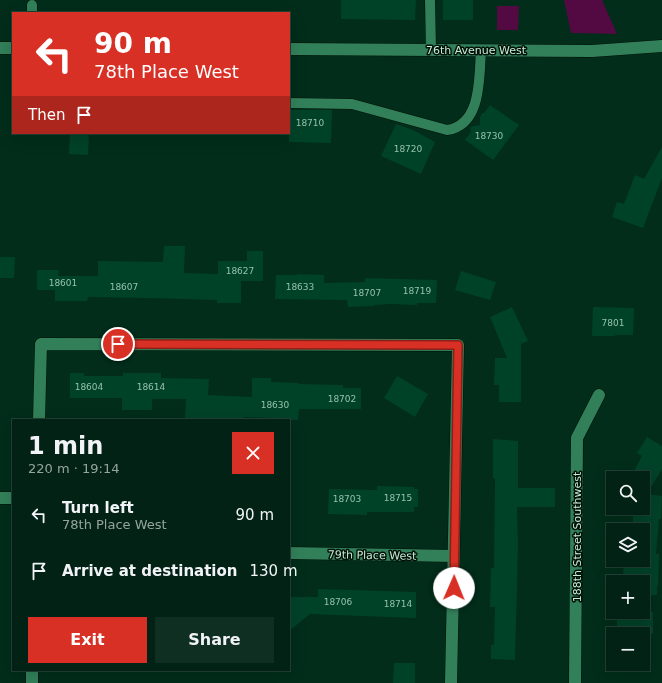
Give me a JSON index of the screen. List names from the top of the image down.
{
  "streets": {
    "street": ["76th Avenue West", "188th Street Southwest", "79th Place West"]
  },
  "house_numbers": [
    "18710",
    "18730",
    "18720",
    "18627",
    "18601",
    "18607",
    "18633",
    "18719",
    "18707",
    "7801",
    "18604",
    "18614",
    "18702",
    "18630",
    "18715",
    "18703",
    "18706",
    "18714"
  ],
  "page": {
    "turn": ["90 m", "78th Place West"],
    "then": "Then",
    "heading": ["1 min", "220 m · 19:14"],
    "map_buttons": ["+", "−"],
    "list": [
      {
        "name": "Turn left",
        "note": "78th Place West",
        "value": "90 m"
      },
      {
        "name": "Arrive at destination",
        "value": "130 m"
      }
    ],
    "buttons": ["Exit", "Share"]
  }
}
